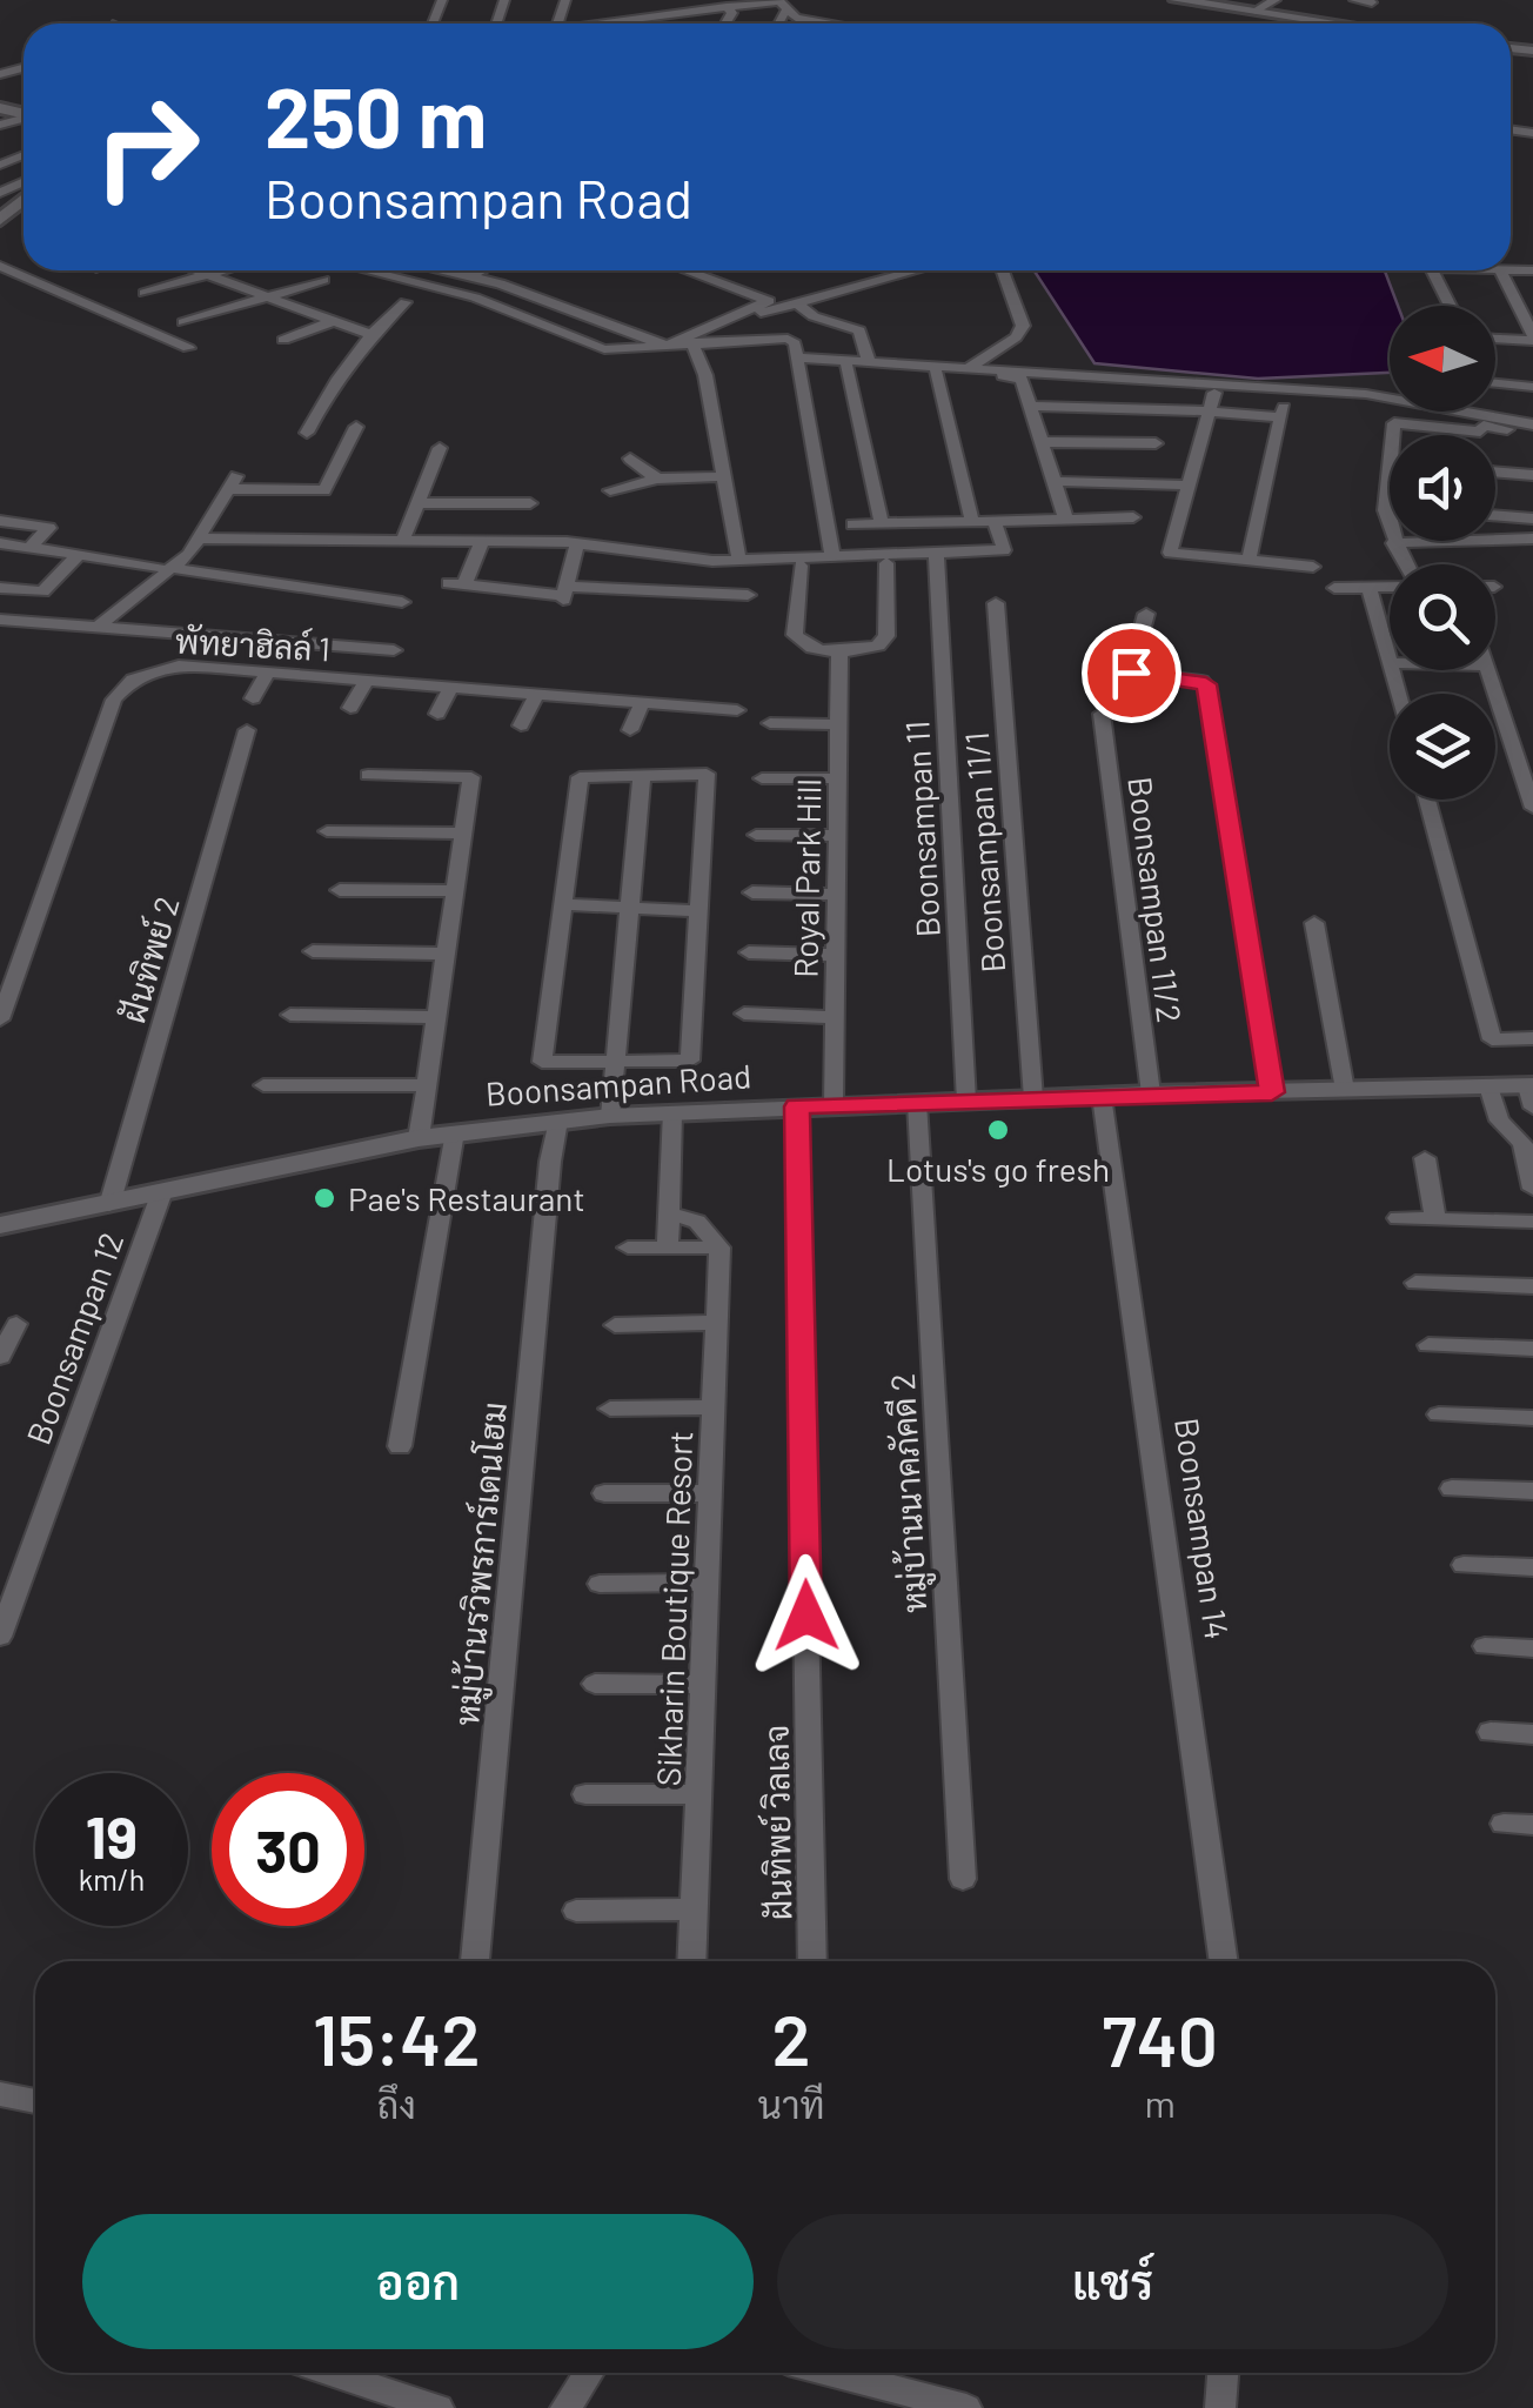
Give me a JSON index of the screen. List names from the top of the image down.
{
  "streets": {
    "street": [
      "พัทยาฮิลล์ 1",
      "Boonsampan 11",
      "Boonsampan 11/1",
      "Royal Park Hill",
      "Boonsampan 11/2",
      "ฝันทิพย์ 2",
      "Boonsampan Road",
      "Boonsampan 12",
      "หมู่บ้านนาคภัคดี 2",
      "Boonsampan 14",
      "หมู่บ้านรวิพรการ์เดนโฮม",
      "Sikharin Boutique Resort",
      "ฝันทิพย์ วิลเลจ"
    ]
  },
  "crossings": [
    ["Boonsampan 11", "Boonsampan Road"],
    ["Boonsampan 11/1", "Boonsampan Road"],
    ["Royal Park Hill", "Boonsampan Road"],
    ["Boonsampan 11/2", "Boonsampan Road"],
    ["ฝันทิพย์ 2", "Boonsampan Road"],
    ["Boonsampan Road", "Boonsampan 12"],
    ["Boonsampan Road", "หมู่บ้านนาคภัคดี 2"],
    ["Boonsampan Road", "Boonsampan 14"],
    ["Boonsampan Road", "หมู่บ้านรวิพรการ์เดนโฮม"],
    ["Boonsampan Road", "ฝันทิพย์ วิลเลจ"]
  ],
  "places": ["Lotus's go fresh", "Pae's Restaurant"],
  "north": "left",
  "page": {
    "turn": ["250 m", "Boonsampan Road"],
    "speed": "19 km/h",
    "limit": "30",
    "eta": [
      "15:42",
      "ถึง",
      "2",
      "นาที",
      "740",
      "m"
    ],
    "buttons": ["ออก", "แชร์"]
  }
}
